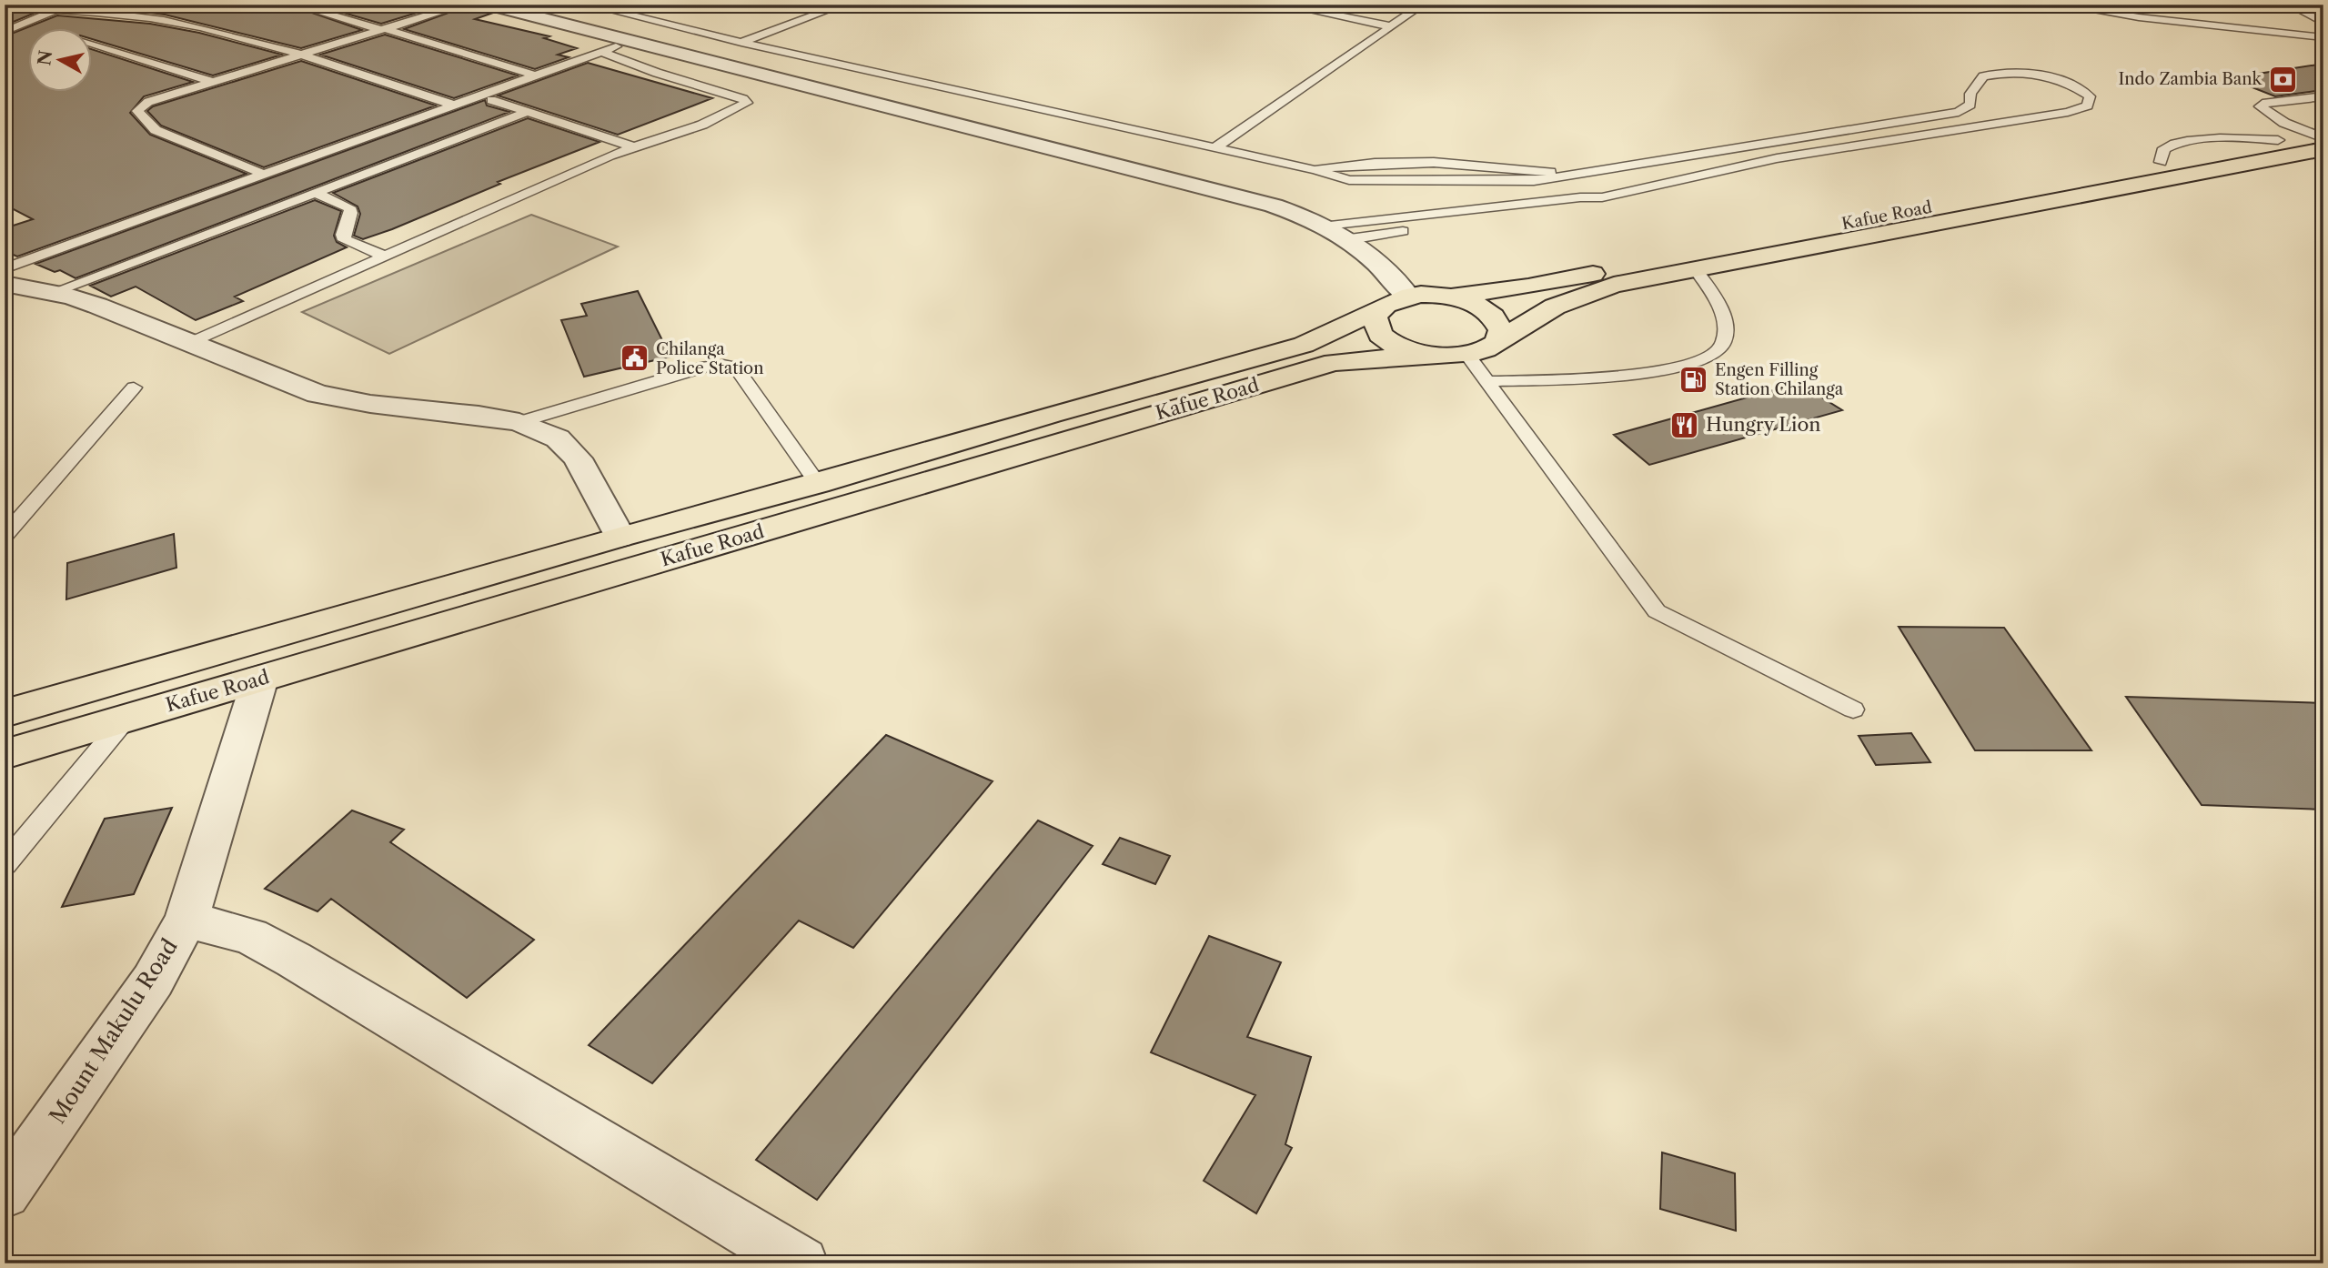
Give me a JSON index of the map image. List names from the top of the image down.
{
  "streets": {
    "highway": ["Kafue Road"],
    "street": ["Mount Makulu Road"]
  },
  "crossings": [
    ["Kafue Road", "Mount Makulu Road"]
  ],
  "places": {
    "bank": ["Indo Zambia Bank"],
    "public building": ["Chilanga Police Station"],
    "fuel station": ["Engen Filling Station Chilanga"],
    "restaurant": ["Hungry Lion"]
  },
  "north": "left"
}
